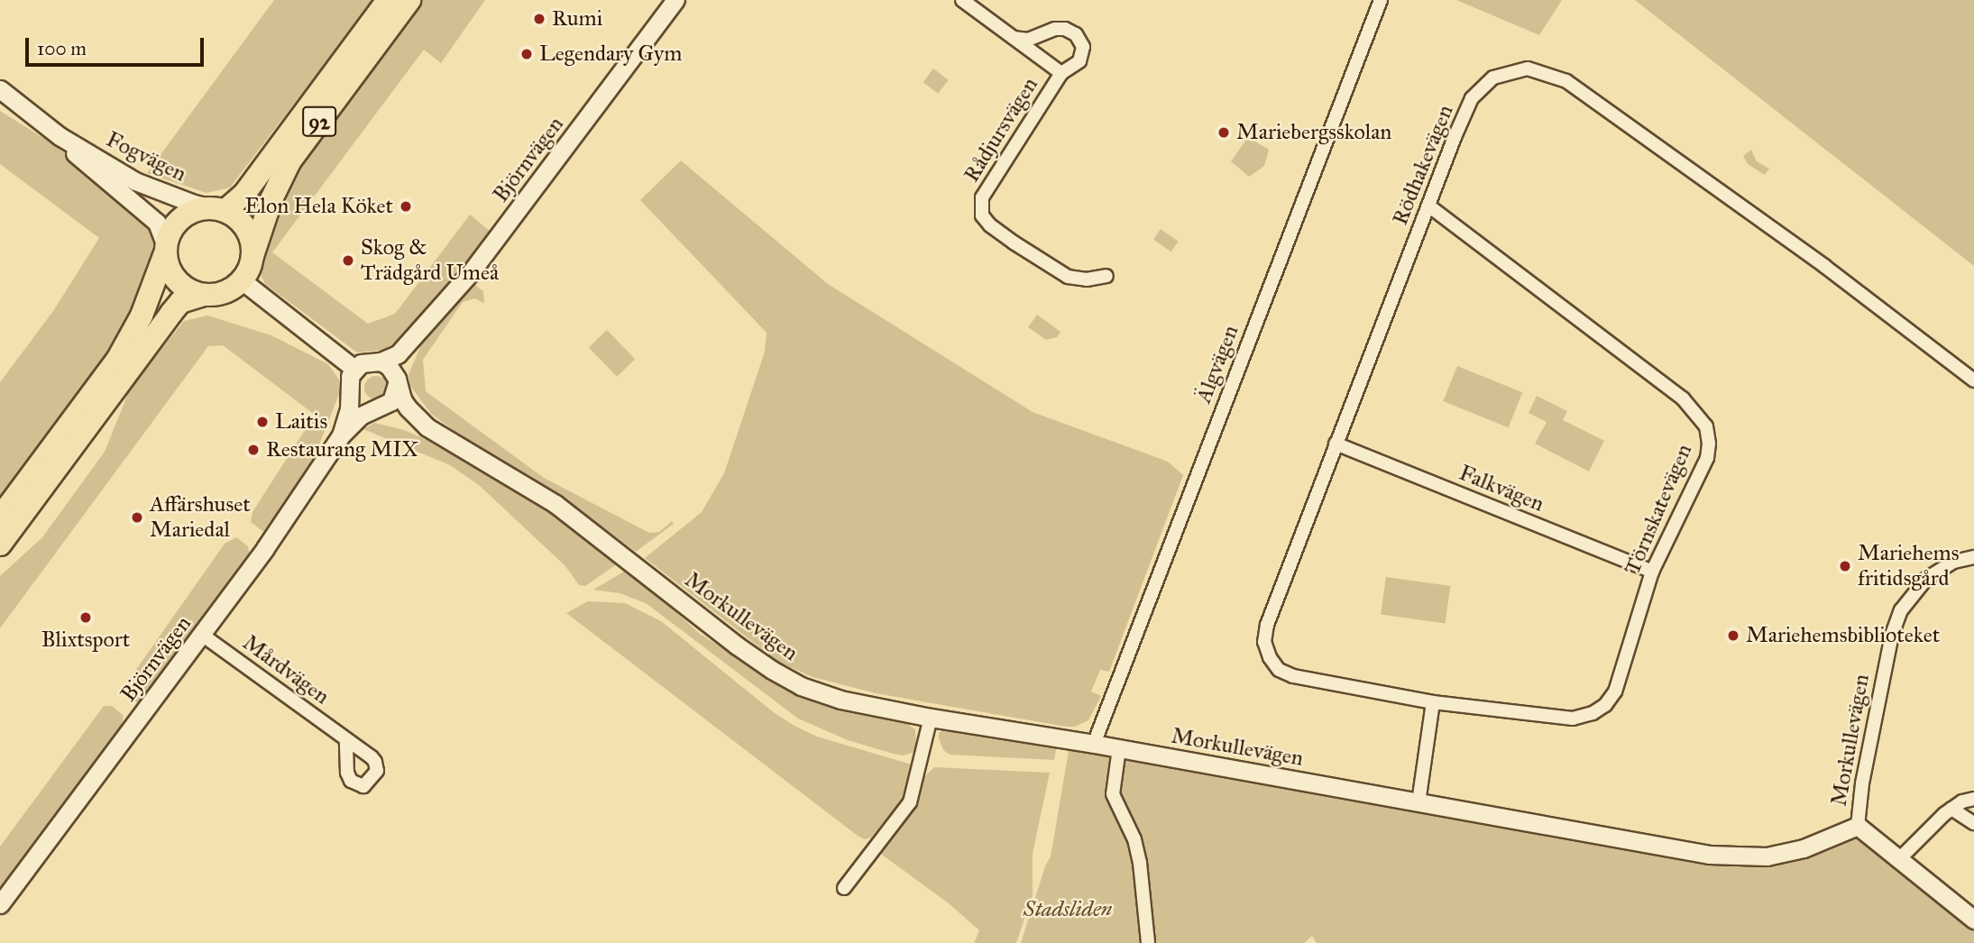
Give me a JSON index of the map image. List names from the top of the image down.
{
  "streets": {
    "highway": ["92"],
    "street": [
      "Rådjursvägen",
      "Fogvägen",
      "Björnvägen",
      "Rödhakevägen",
      "Älgvägen",
      "Falkvägen",
      "Törnskatevägen",
      "Morkullevägen",
      "Mårdvägen"
    ]
  },
  "crossings": [
    ["92", "Fogvägen"],
    ["Björnvägen", "Morkullevägen"],
    ["Björnvägen", "Mårdvägen"],
    ["Rödhakevägen", "Falkvägen"],
    ["Rödhakevägen", "Törnskatevägen"],
    ["Älgvägen", "Morkullevägen"],
    ["Falkvägen", "Törnskatevägen"]
  ],
  "parks": ["Stadsliden"],
  "places": [
    "Rumi",
    "Legendary Gym",
    "Mariebergsskolan",
    "Elon Hela Köket",
    "Skog & Trädgård Umeå",
    "Laitis",
    "Restaurang MIX",
    "Affärshuset Mariedal",
    "Mariehems fritidsgård",
    "Blixtsport",
    "Mariehemsbiblioteket"
  ],
  "scale_bar": "100 m"
}
